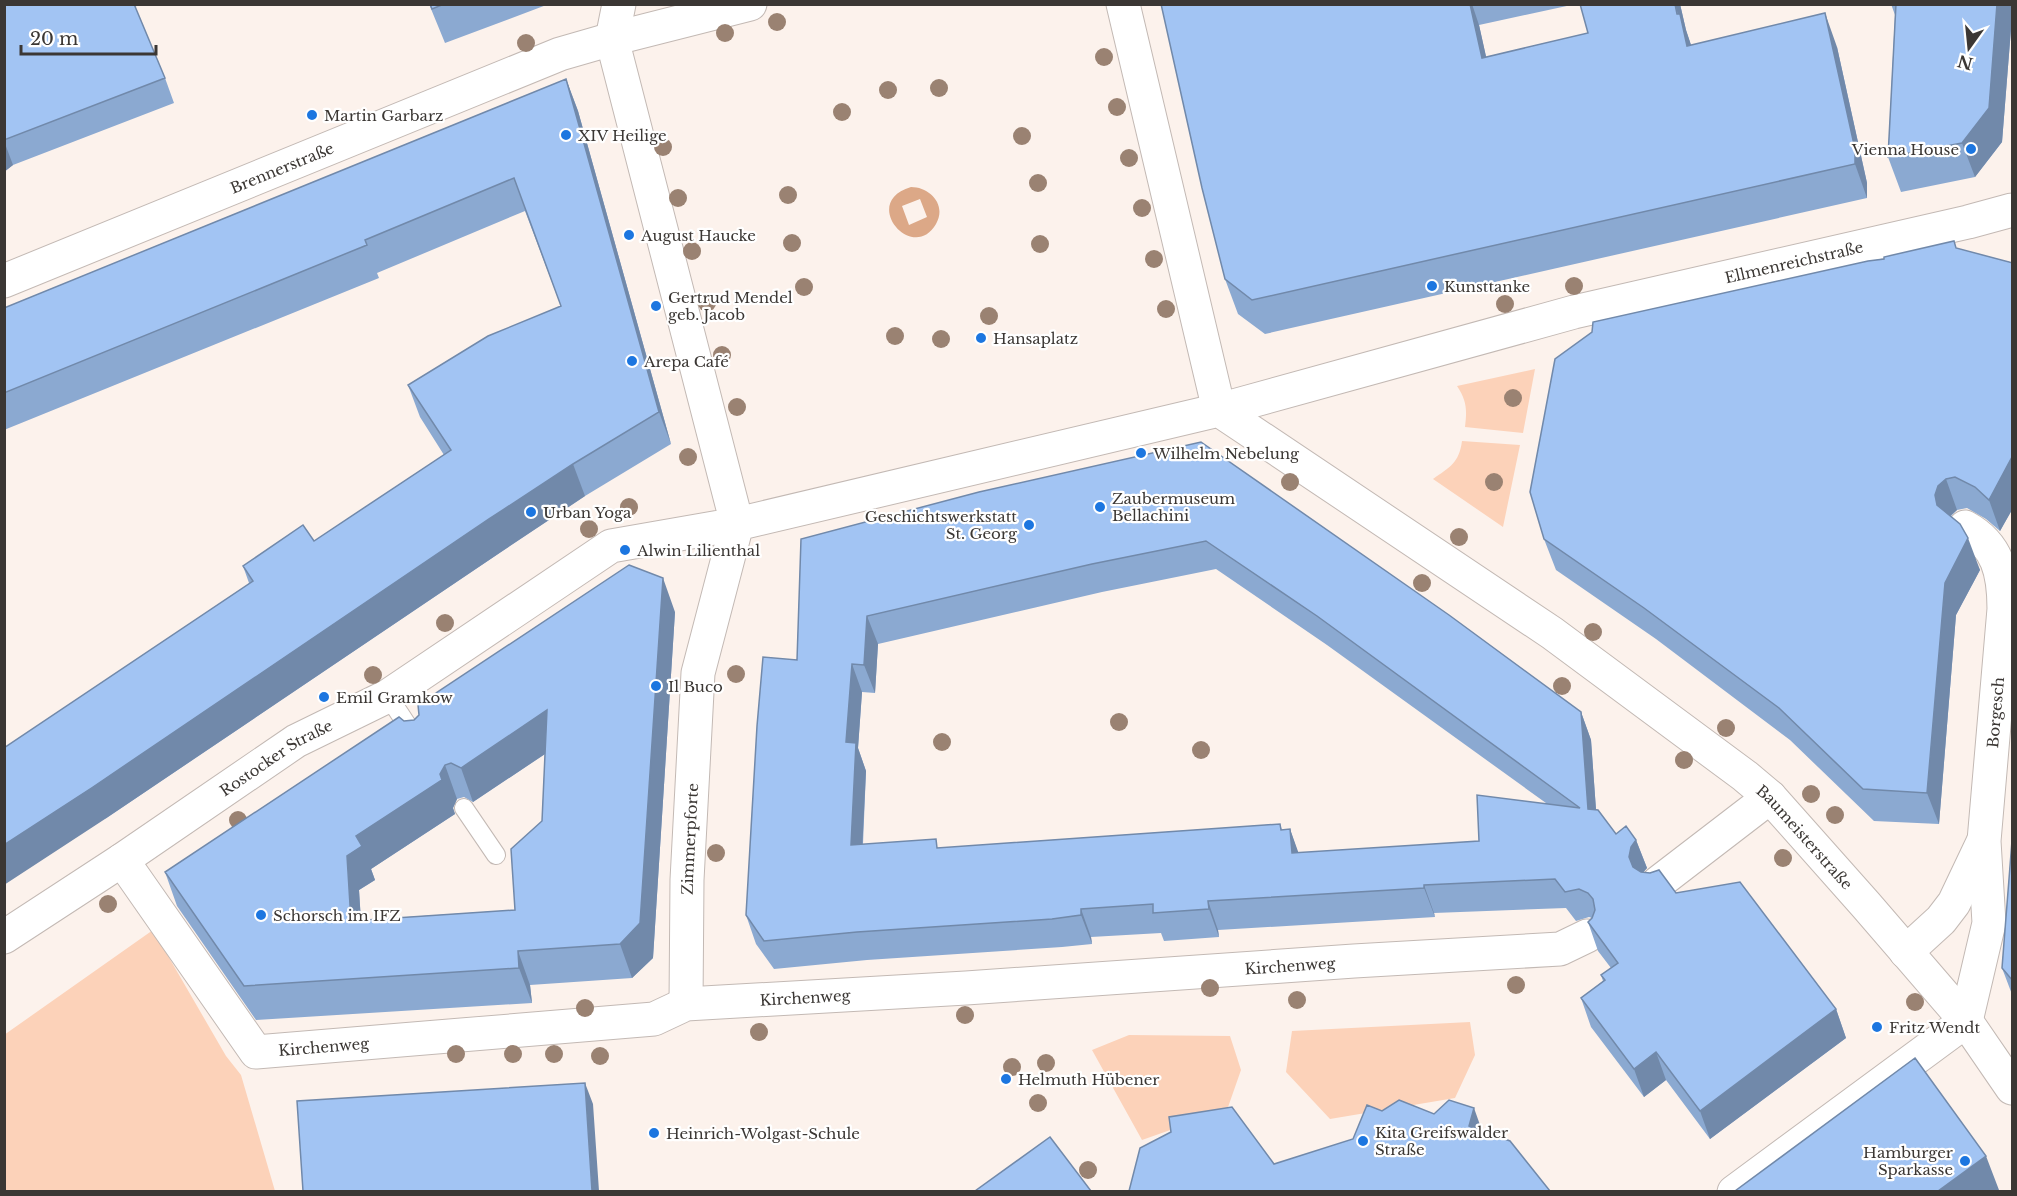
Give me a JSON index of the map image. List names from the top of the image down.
{
  "streets": {
    "street": [
      "Brennerstraße",
      "Ellmenreichstraße",
      "Borgesch",
      "Rostocker Straße",
      "Baumeisterstraße",
      "Zimmerpforte",
      "Kirchenweg"
    ]
  },
  "crossings": [
    ["Ellmenreichstraße", "Rostocker Straße"],
    ["Ellmenreichstraße", "Baumeisterstraße"],
    ["Ellmenreichstraße", "Zimmerpforte"],
    ["Borgesch", "Baumeisterstraße"],
    ["Rostocker Straße", "Kirchenweg"],
    ["Zimmerpforte", "Kirchenweg"]
  ],
  "places": [
    "Martin Garbarz",
    "XIV Heilige",
    "Vienna House",
    "August Haucke",
    "Kunsttanke",
    "Gertrud Mendel geb. Jacob",
    "Hansaplatz",
    "Arepa Café",
    "Wilhelm Nebelung",
    "Zaubermuseum Bellachini",
    "Urban Yoga",
    "Geschichtswerkstatt St. Georg",
    "Alwin Lilienthal",
    "Il Buco",
    "Emil Gramkow",
    "Schorsch im IFZ",
    "Fritz Wendt",
    "Helmuth Hübener",
    "Heinrich-Wolgast-Schule",
    "Kita Greifswalder Straße",
    "Hamburger Sparkasse"
  ],
  "scale_bar": "20 m",
  "north": "bottom"
}
